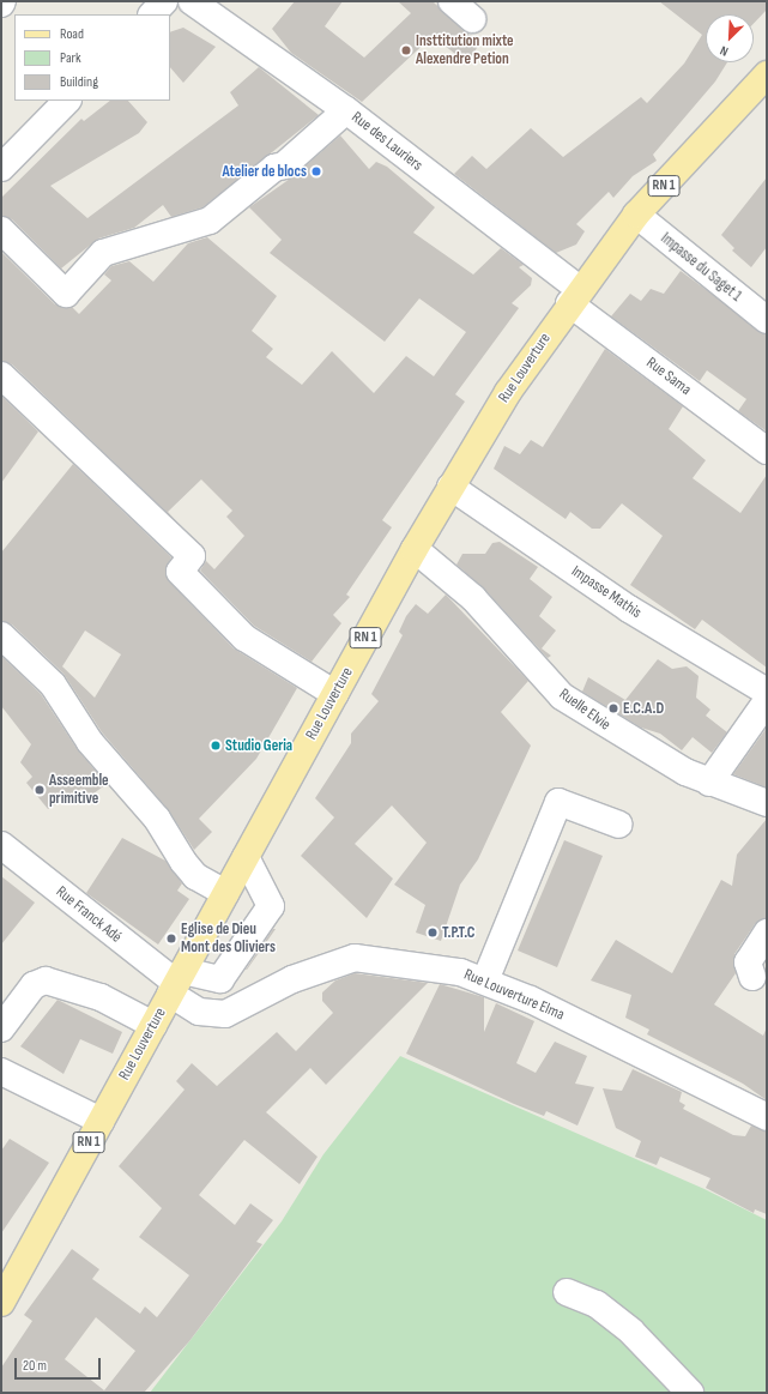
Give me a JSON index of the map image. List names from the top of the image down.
{
  "streets": {
    "main road": ["RN 1", "Rue Louverture"],
    "street": [
      "Rue des Lauriers",
      "Impasse du Saget 1",
      "Rue Sama",
      "Impasse Mathis",
      "Ruelle Elvie",
      "Rue Franck Adé",
      "Rue Louverture Elma"
    ]
  },
  "crossings": [
    ["Rue des Lauriers", "Rue Louverture"],
    ["Rue des Lauriers", "Rue Sama"],
    ["Impasse du Saget 1", "Rue Louverture"],
    ["Rue Louverture", "Rue Sama"],
    ["Rue Louverture", "Impasse Mathis"],
    ["Rue Louverture", "Ruelle Elvie"],
    ["Rue Louverture", "Rue Franck Adé"],
    ["Rue Louverture", "Rue Louverture Elma"],
    ["Rue Franck Adé", "Rue Louverture Elma"]
  ],
  "places": [
    "Insttitution mixte Alexendre Petion",
    "Atelier de blocs",
    "E.C.A.D",
    "Studio Geria",
    "Asseemble primitive",
    "T.P.T.C",
    "Eglise de Dieu Mont des Oliviers"
  ],
  "legend": ["Road", "Park", "Building"],
  "scale_bar": "20 m",
  "north": "bottom left"
}
